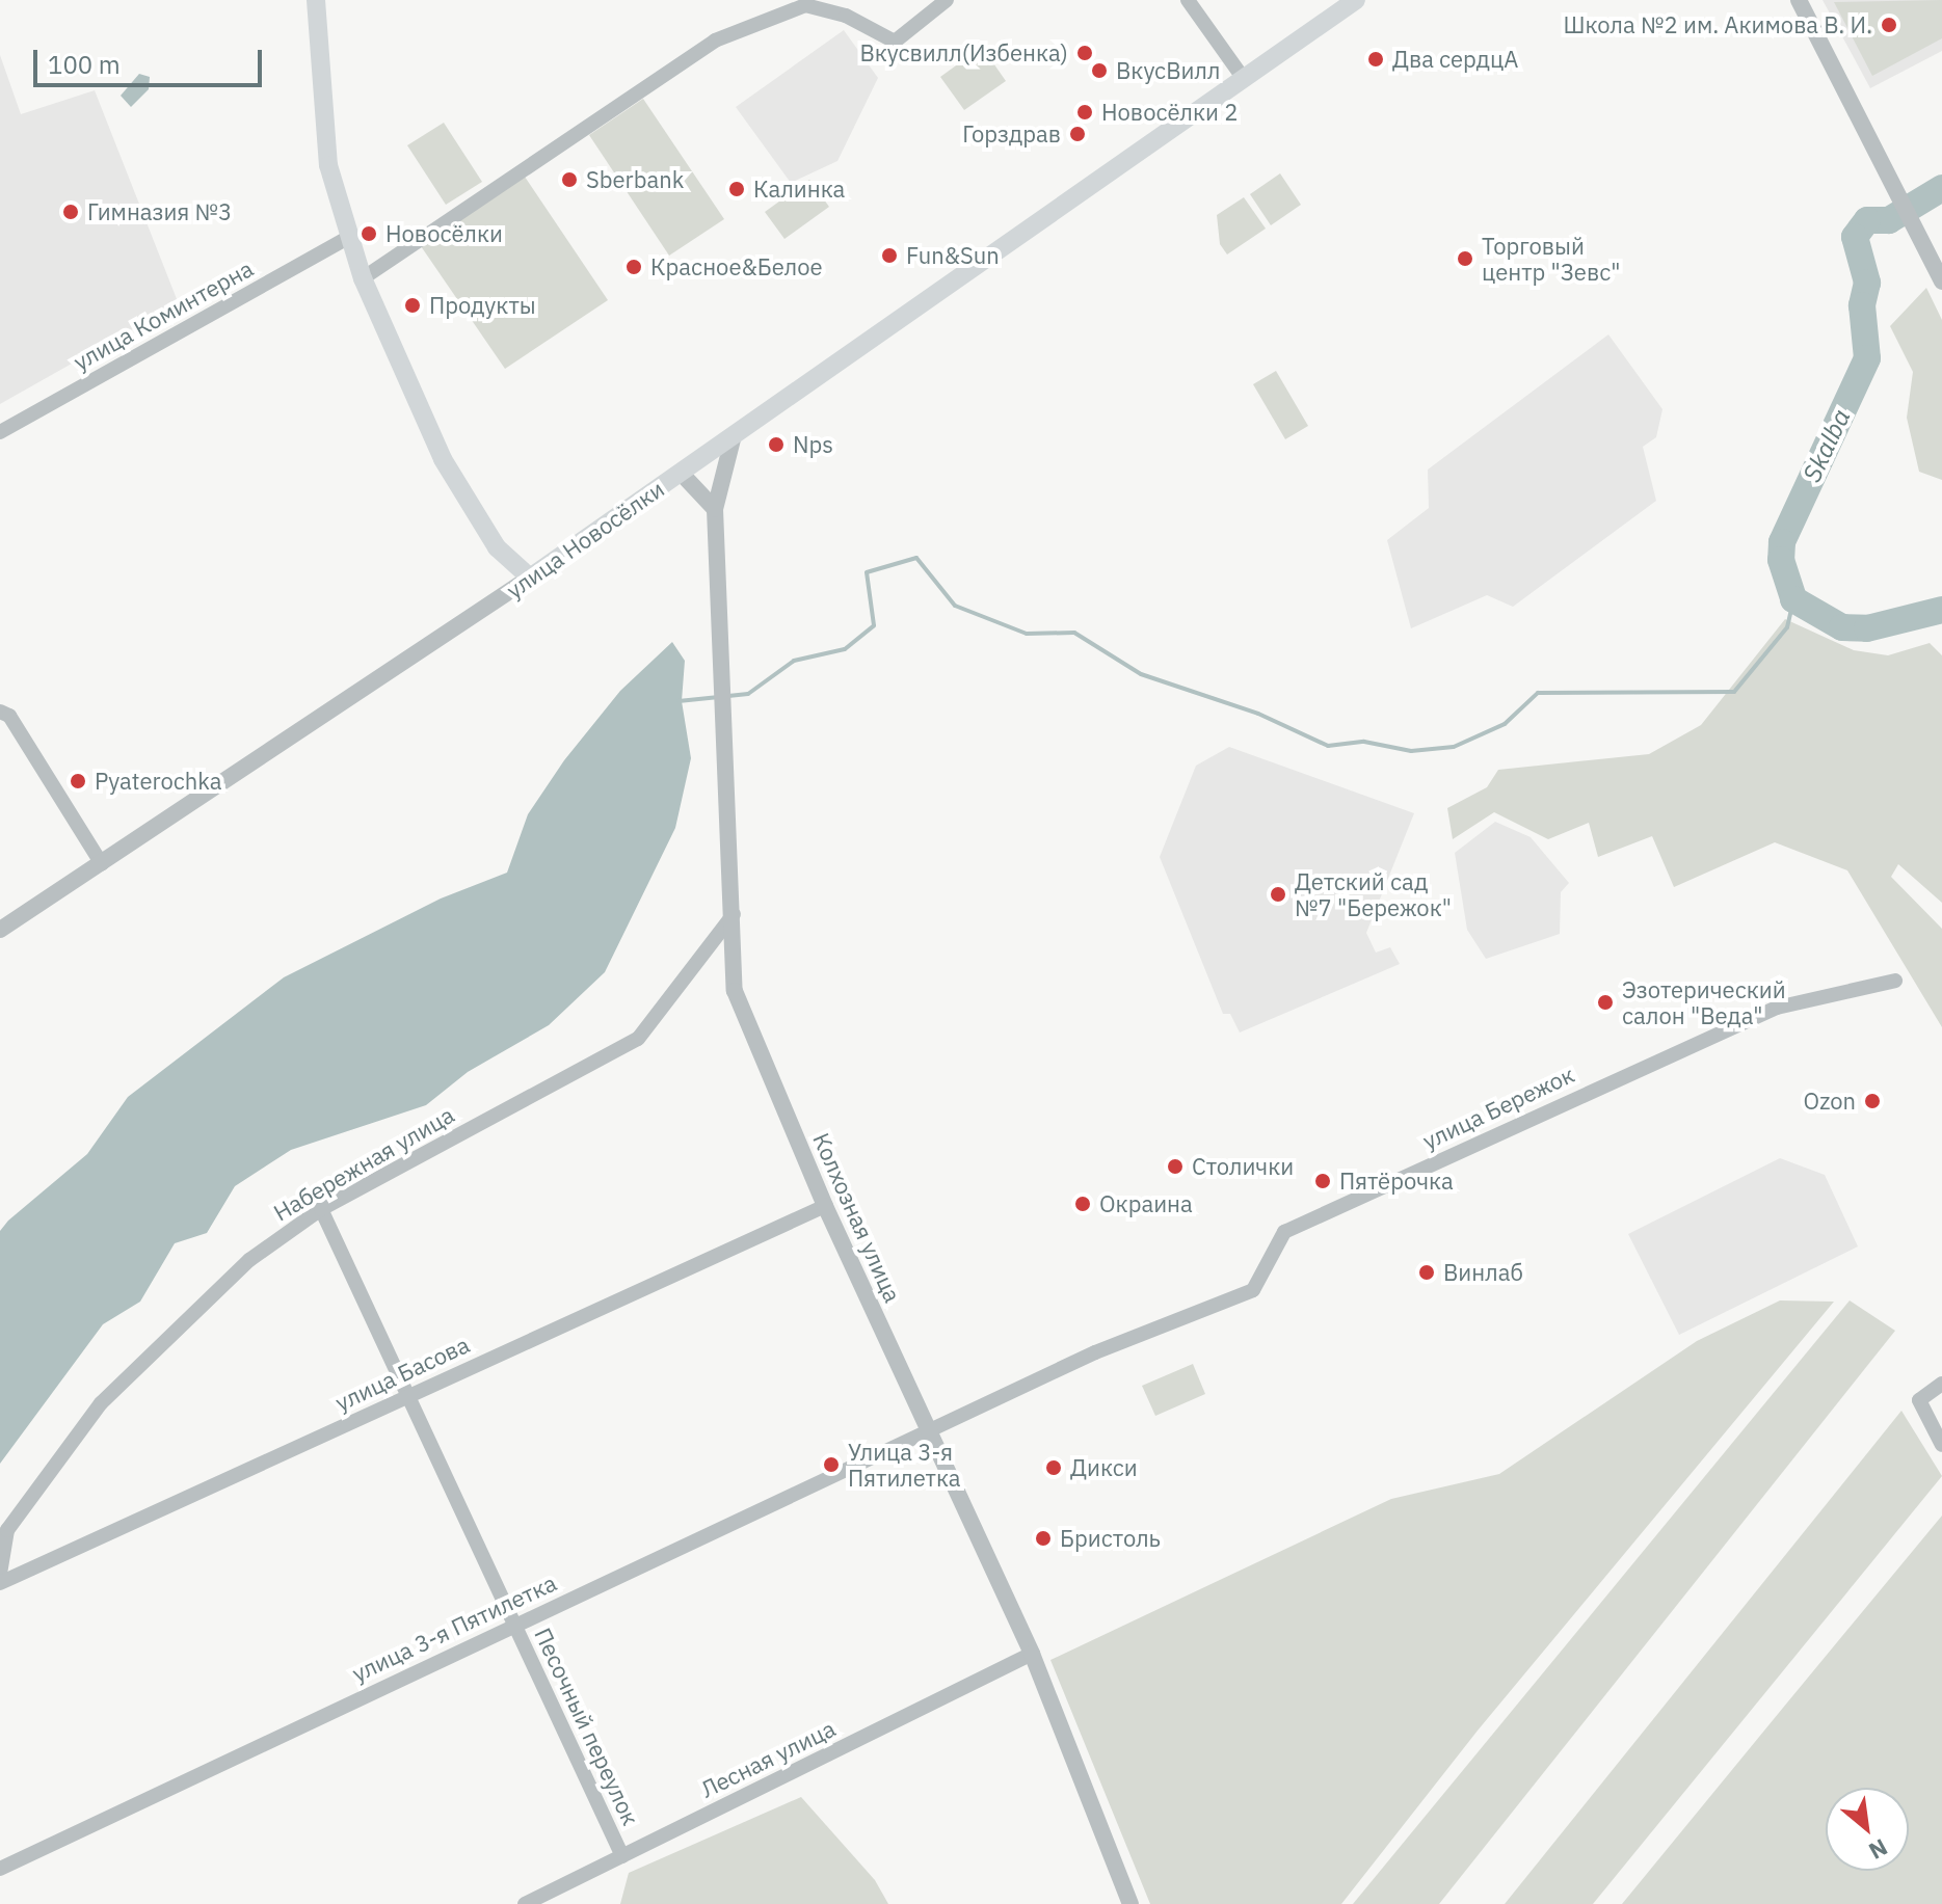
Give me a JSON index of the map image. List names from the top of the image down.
{
  "streets": {
    "main road": ["улица Новосёлки"],
    "street": [
      "улица Коминтерна",
      "улица Бережок",
      "Набережная улица",
      "Колхозная улица",
      "улица Басова",
      "улица 3-я Пятилетка",
      "Песочный переулок",
      "Лесная улица"
    ]
  },
  "crossings": [
    ["улица Новосёлки", "Колхозная улица"],
    ["улица Бережок", "Колхозная улица"],
    ["улица Бережок", "улица 3-я Пятилетка"],
    ["Набережная улица", "Колхозная улица"],
    ["Набережная улица", "Песочный переулок"],
    ["Колхозная улица", "улица Басова"],
    ["Колхозная улица", "улица 3-я Пятилетка"],
    ["Колхозная улица", "Лесная улица"],
    ["улица Басова", "Песочный переулок"],
    ["улица 3-я Пятилетка", "Песочный переулок"],
    ["Песочный переулок", "Лесная улица"]
  ],
  "water": ["Skalba"],
  "places": [
    "Школа №2 им. Акимова В. И.",
    "Вкусвилл(Избенка)",
    "Два сердцА",
    "ВкусВилл",
    "Новосёлки 2",
    "Горздрав",
    "Sberbank",
    "Калинка",
    "Гимназия №3",
    "Новосёлки",
    "Fun&Sun",
    "Торговый центр \"Зевс\"",
    "Красное&Белое",
    "Продукты",
    "Nps",
    "Pyaterochka",
    "Детский сад №7 \"Бережок\"",
    "Эзотерический салон \"Веда\"",
    "Ozon",
    "Столички",
    "Пятёрочка",
    "Окраина",
    "Винлаб",
    "Улица 3-я Пятилетка",
    "Дикси",
    "Бристоль"
  ],
  "scale_bar": "100 m",
  "north": "bottom right"
}
